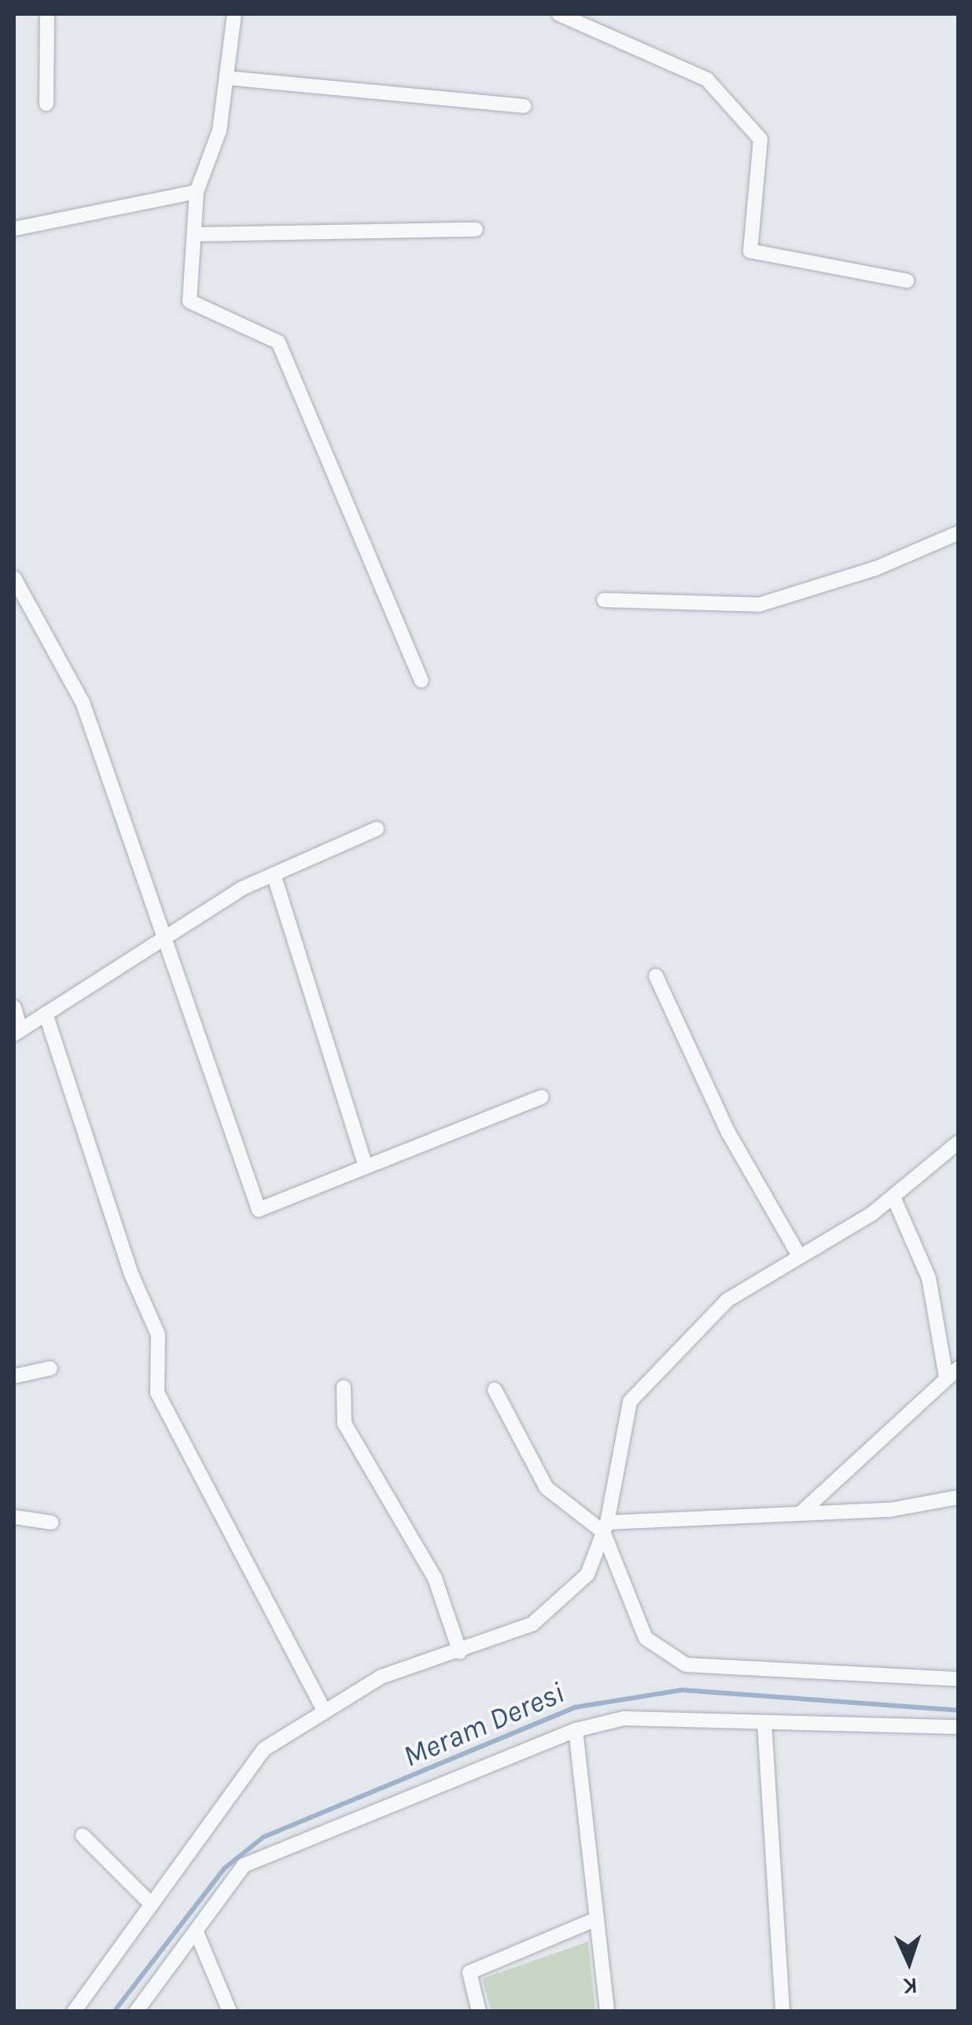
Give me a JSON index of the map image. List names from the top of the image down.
{
  "water": ["Meram Deresi"],
  "north": "bottom"
}
